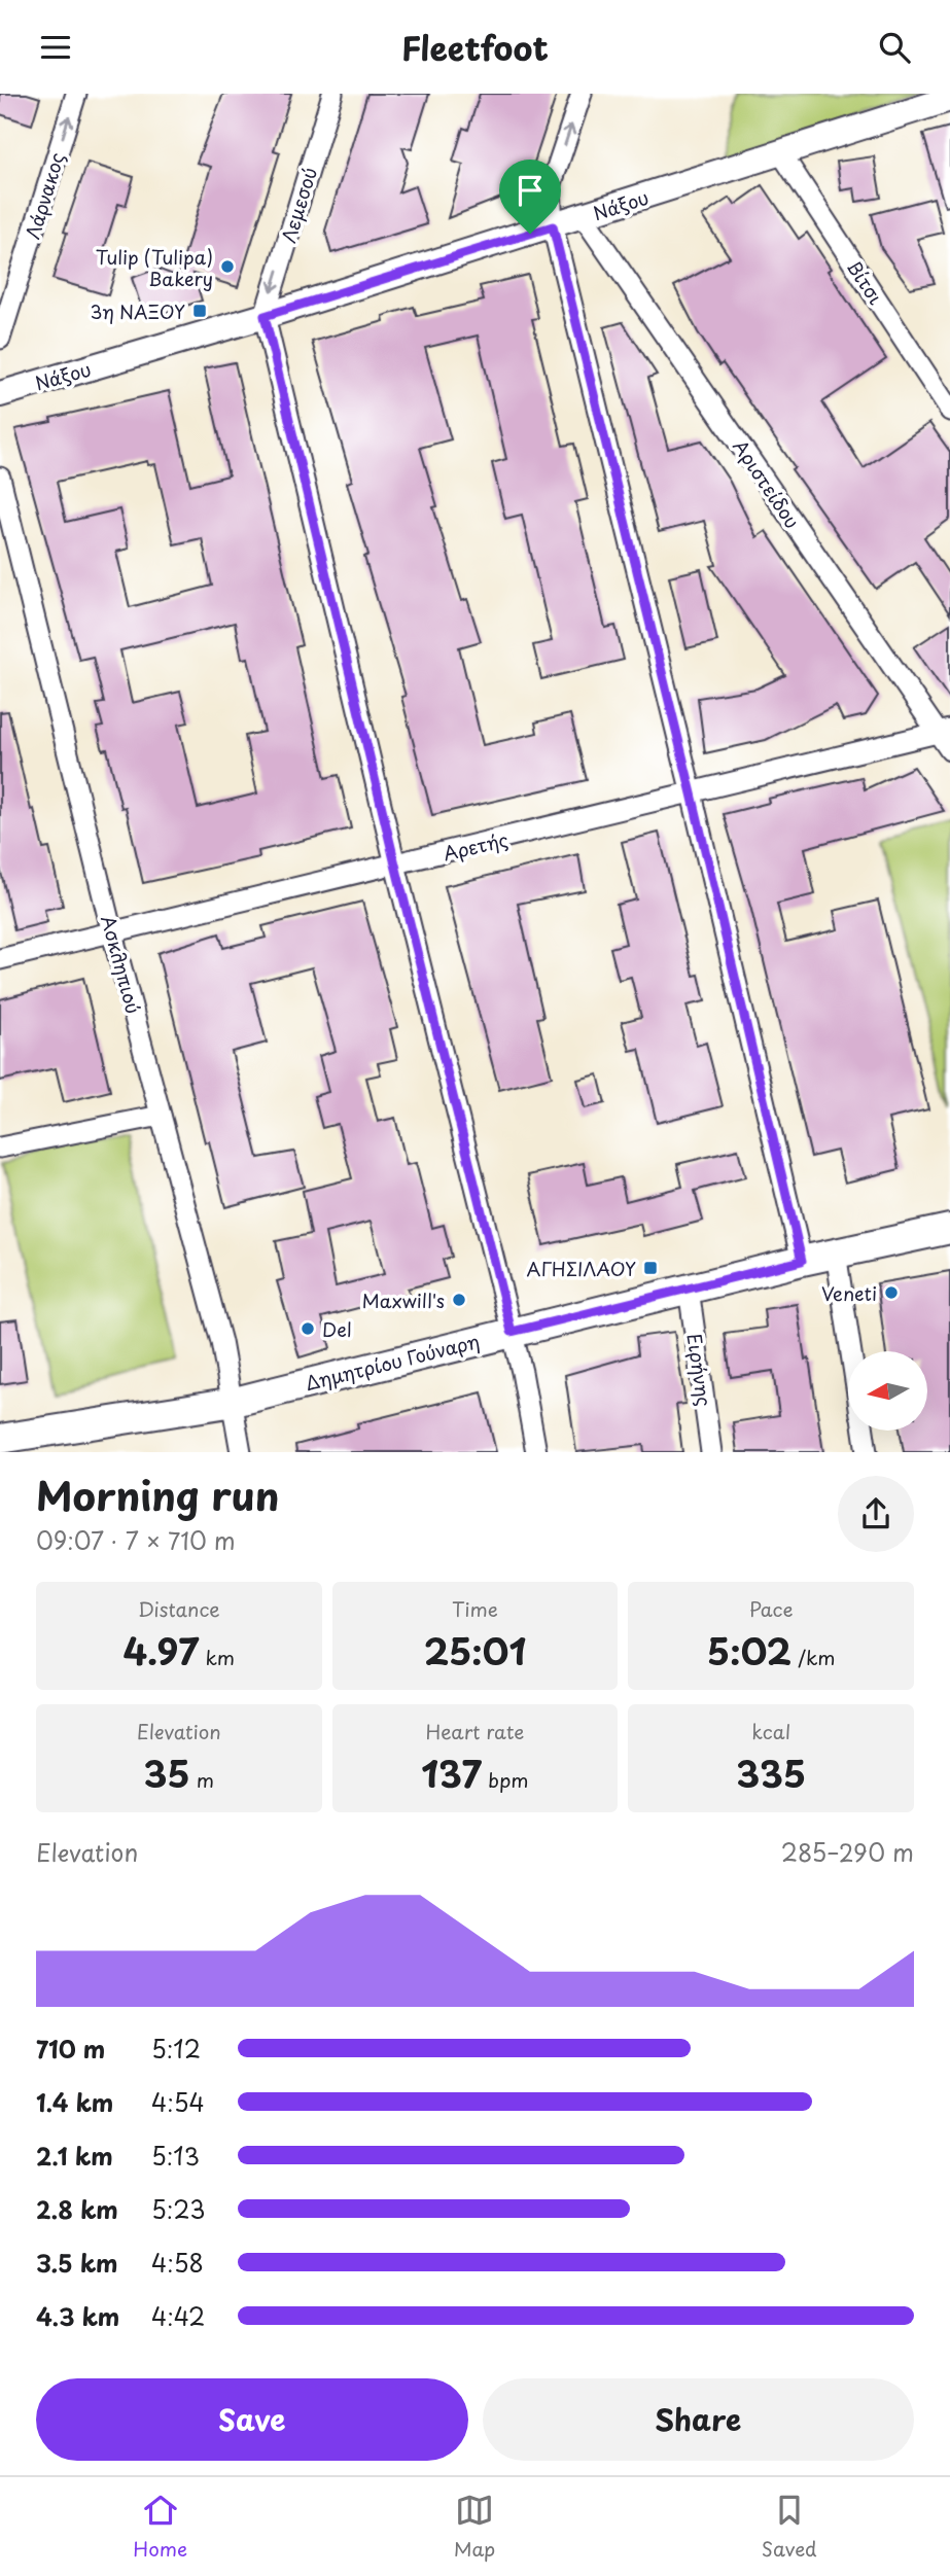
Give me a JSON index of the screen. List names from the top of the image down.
{
  "streets": {
    "main road": ["Δημητρίου Γούναρη"],
    "street": [
      "Λάρνακος",
      "Λεμεσού",
      "Νάξου",
      "Βίτσι",
      "Αριστείδου",
      "Αρετής",
      "Ασκληπιού",
      "Ειρήνης"
    ]
  },
  "crossings": [
    ["Λεμεσού", "Νάξου"],
    ["Νάξου", "Βίτσι"],
    ["Νάξου", "Αριστείδου"],
    ["Αριστείδου", "Αρετής"],
    ["Αρετής", "Ασκληπιού"],
    ["Ασκληπιού", "Δημητρίου Γούναρη"],
    ["Δημητρίου Γούναρη", "Ειρήνης"]
  ],
  "one_way": ["Λάρνακος", "Λεμεσού"],
  "places": {
    "other": [
      "Tulip (Tulipa) Bakery",
      "Veneti",
      "Maxwill's",
      "Del"
    ],
    "transit": ["3η ΝΑΞΟΥ", "ΑΓΗΣΙΛΑΟΥ"]
  },
  "north": "left",
  "page": {
    "header": "Fleetfoot",
    "heading": ["Morning run", "09:07 · 7 × 710 m"],
    "stats": [
      ["Distance", "4.97 km"],
      ["Time", "25:01"],
      ["Pace", "5:02 /km"],
      ["Elevation", "35 m"],
      ["Heart rate", "137 bpm"],
      ["kcal", "335"]
    ],
    "chart": ["Elevation", "285–290 m"],
    "list": [
      {
        "name": "710 m",
        "note": "5:12"
      },
      {
        "name": "1.4 km",
        "note": "4:54"
      },
      {
        "name": "2.1 km",
        "note": "5:13"
      },
      {
        "name": "2.8 km",
        "note": "5:23"
      },
      {
        "name": "3.5 km",
        "note": "4:58"
      },
      {
        "name": "4.3 km",
        "note": "4:42"
      }
    ],
    "buttons": ["Save", "Share"],
    "tabs": ["Home", "Map", "Saved"]
  }
}
